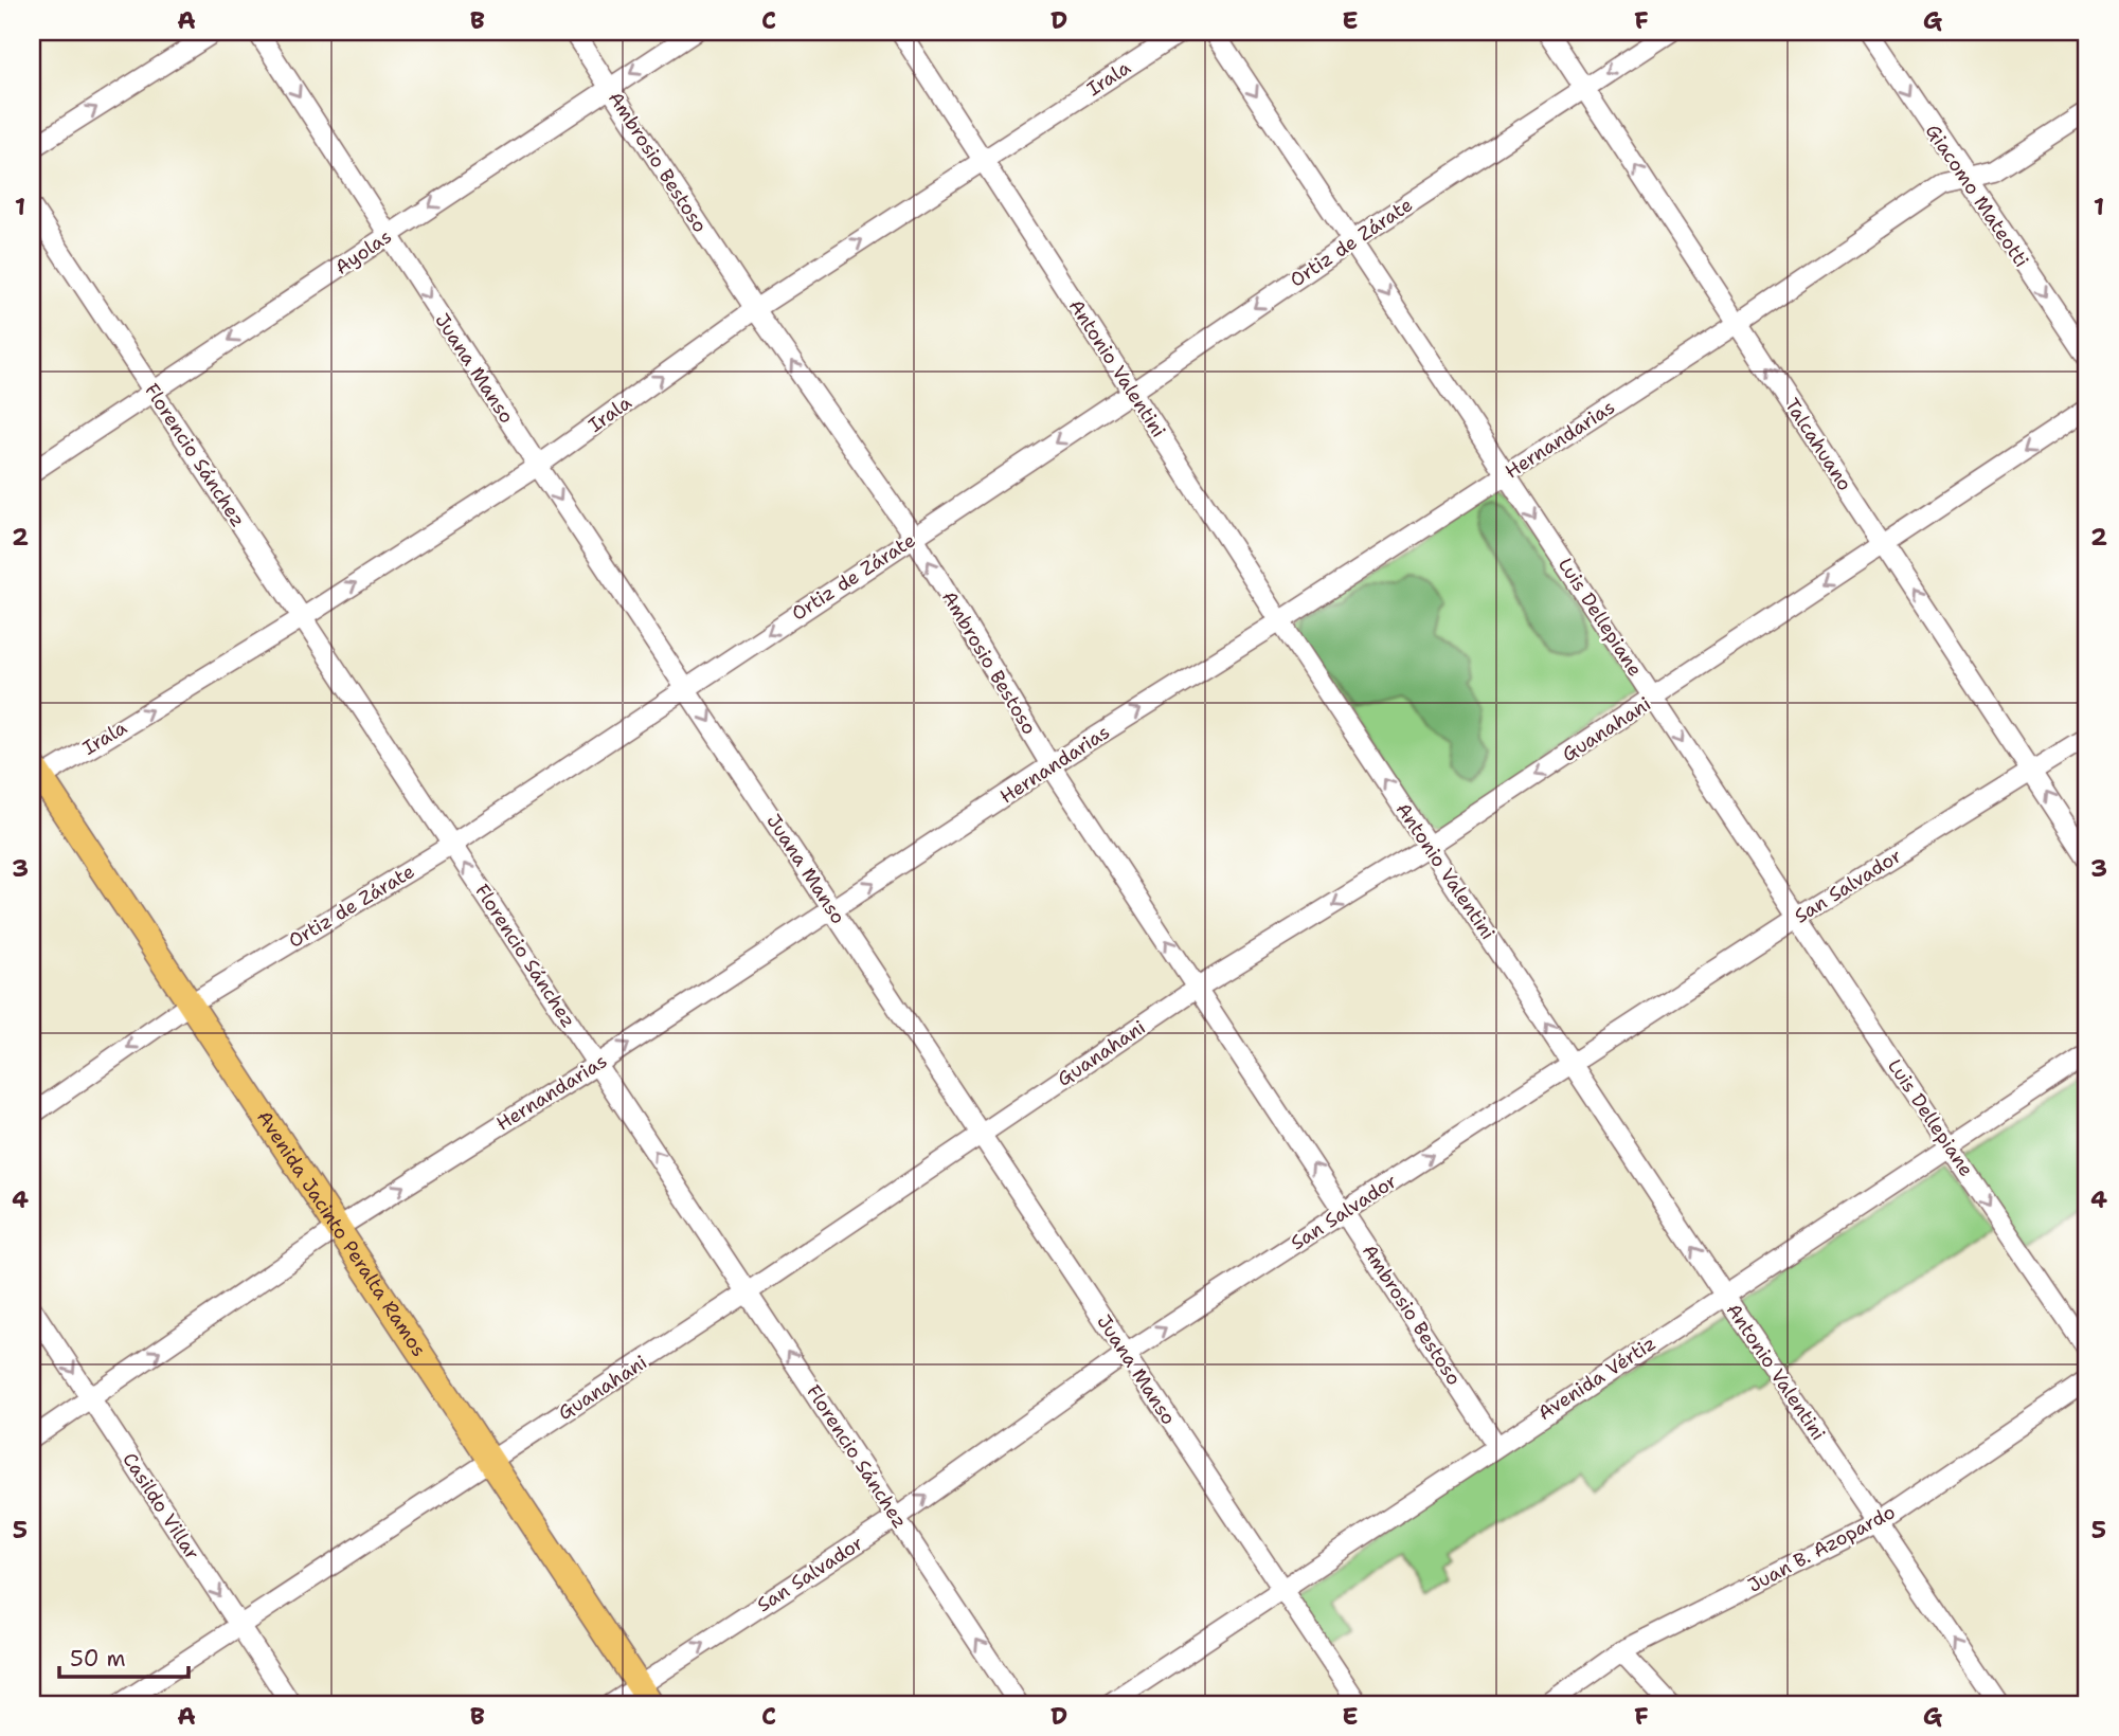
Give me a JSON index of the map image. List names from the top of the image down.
{
  "streets": {
    "main road": ["Avenida Jacinto Peralta Ramos"],
    "street": [
      "Irala",
      "Ambrosio Bestoso",
      "Giacomo Mateotti",
      "Ortiz de Zárate",
      "Ayolas",
      "Juana Manso",
      "Antonio Valentini",
      "Hernandarias",
      "Talcahuano",
      "Florencio Sánchez",
      "Luis Dellepiane",
      "Guanahani",
      "San Salvador",
      "Avenida Vértiz",
      "Casildo Villar",
      "Juan B. Azopardo"
    ]
  },
  "crossings": [
    ["Irala", "Ambrosio Bestoso"],
    ["Irala", "Juana Manso"],
    ["Irala", "Antonio Valentini"],
    ["Irala", "Florencio Sánchez"],
    ["Irala", "Avenida Jacinto Peralta Ramos"],
    ["Ambrosio Bestoso", "Ortiz de Zárate"],
    ["Ambrosio Bestoso", "Ayolas"],
    ["Ambrosio Bestoso", "Hernandarias"],
    ["Ambrosio Bestoso", "Guanahani"],
    ["Ambrosio Bestoso", "San Salvador"],
    ["Ambrosio Bestoso", "Avenida Vértiz"],
    ["Giacomo Mateotti", "Hernandarias"],
    ["Ortiz de Zárate", "Juana Manso"],
    ["Ortiz de Zárate", "Antonio Valentini"],
    ["Ortiz de Zárate", "Talcahuano"],
    ["Ortiz de Zárate", "Florencio Sánchez"],
    ["Ortiz de Zárate", "Luis Dellepiane"],
    ["Ortiz de Zárate", "Avenida Jacinto Peralta Ramos"],
    ["Ayolas", "Juana Manso"],
    ["Ayolas", "Florencio Sánchez"],
    ["Juana Manso", "Hernandarias"],
    ["Juana Manso", "Guanahani"],
    ["Juana Manso", "San Salvador"],
    ["Juana Manso", "Avenida Vértiz"],
    ["Antonio Valentini", "Hernandarias"],
    ["Antonio Valentini", "Guanahani"],
    ["Antonio Valentini", "San Salvador"],
    ["Antonio Valentini", "Avenida Vértiz"],
    ["Antonio Valentini", "Juan B. Azopardo"],
    ["Hernandarias", "Talcahuano"],
    ["Hernandarias", "Florencio Sánchez"],
    ["Hernandarias", "Luis Dellepiane"],
    ["Hernandarias", "Avenida Jacinto Peralta Ramos"],
    ["Hernandarias", "Casildo Villar"],
    ["Talcahuano", "Guanahani"],
    ["Talcahuano", "San Salvador"],
    ["Florencio Sánchez", "Guanahani"],
    ["Florencio Sánchez", "San Salvador"],
    ["Luis Dellepiane", "Guanahani"],
    ["Luis Dellepiane", "San Salvador"],
    ["Luis Dellepiane", "Avenida Vértiz"],
    ["Guanahani", "Avenida Jacinto Peralta Ramos"],
    ["Guanahani", "Casildo Villar"],
    ["San Salvador", "Avenida Jacinto Peralta Ramos"]
  ],
  "one_way": [
    "Irala",
    "Ambrosio Bestoso",
    "Giacomo Mateotti",
    "Ortiz de Zárate",
    "Ayolas",
    "Juana Manso",
    "Antonio Valentini",
    "Hernandarias",
    "Talcahuano",
    "Florencio Sánchez",
    "Luis Dellepiane",
    "Guanahani",
    "San Salvador",
    "Casildo Villar"
  ],
  "scale_bar": "50 m",
  "grid": {
    "columns": [
      "A",
      "B",
      "C",
      "D",
      "E",
      "F",
      "G"
    ],
    "rows": [
      "1",
      "2",
      "3",
      "4",
      "5"
    ]
  }
}
